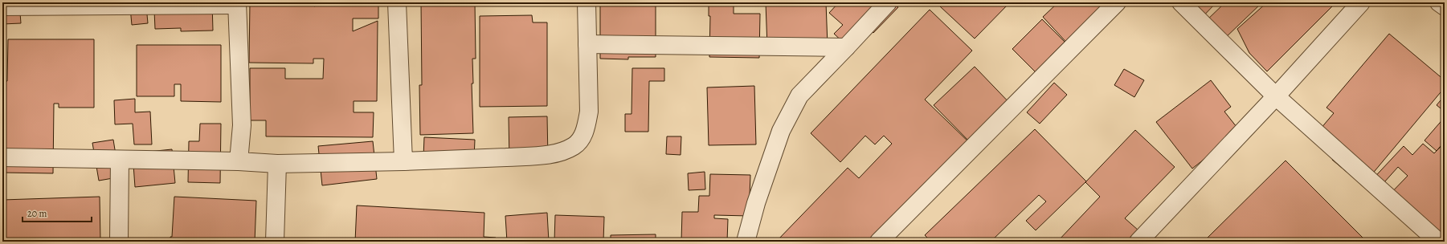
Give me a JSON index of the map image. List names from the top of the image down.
{
  "scale_bar": "20 m"
}
